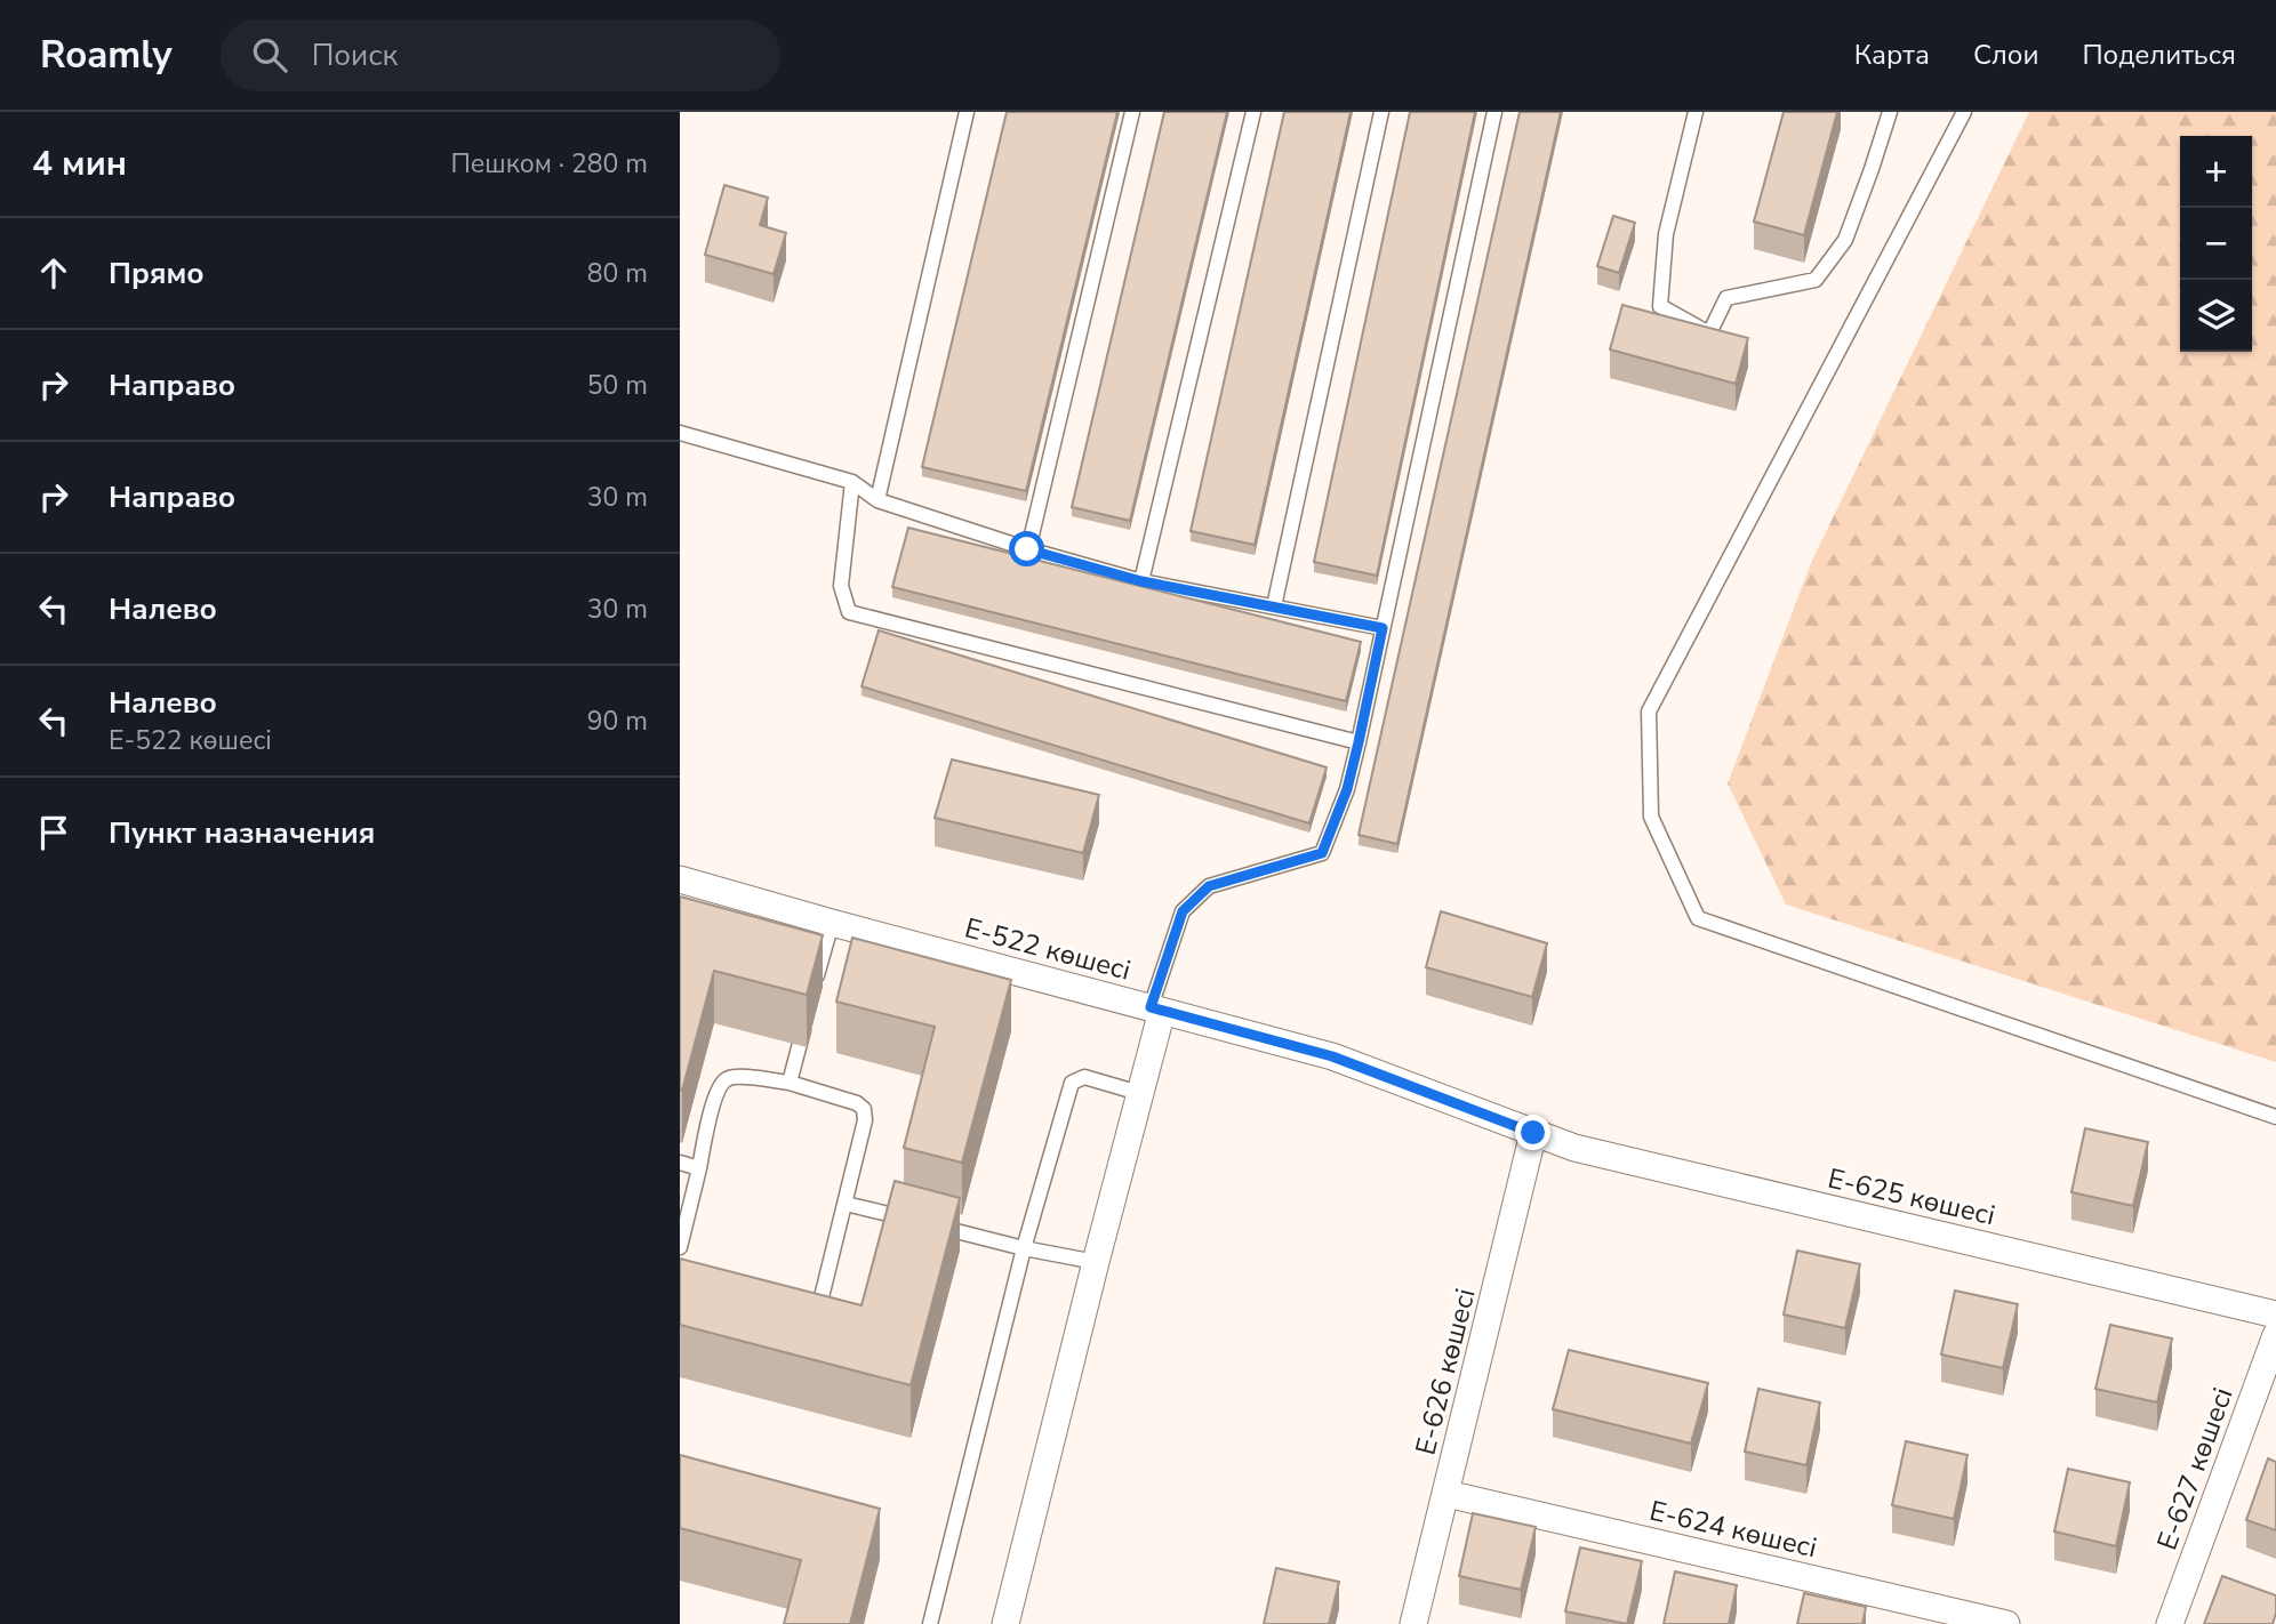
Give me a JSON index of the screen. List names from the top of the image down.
{
  "streets": {
    "street": [
      "Е-522 көшесі",
      "Е-625 көшесі",
      "Е-626 көшесі",
      "Е-627 көшесі",
      "Е-624 көшесі"
    ]
  },
  "crossings": [
    ["Е-522 көшесі", "Е-625 көшесі"],
    ["Е-522 көшесі", "Е-626 көшесі"],
    ["Е-625 көшесі", "Е-626 көшесі"],
    ["Е-626 көшесі", "Е-624 көшесі"]
  ],
  "page": {
    "header": "Roamly",
    "search": "Поиск",
    "nav": ["Карта", "Слои", "Поделиться"],
    "heading": ["4 мин", "Пешком · 280 m"],
    "map_buttons": ["+", "−"],
    "list": [
      ["Прямо", "80 m"],
      ["Направо", "50 m"],
      ["Направо", "30 m"],
      ["Налево", "30 m"],
      ["Налево", "Е-522 көшесі", "90 m"],
      "Пункт назначения"
    ]
  }
}
